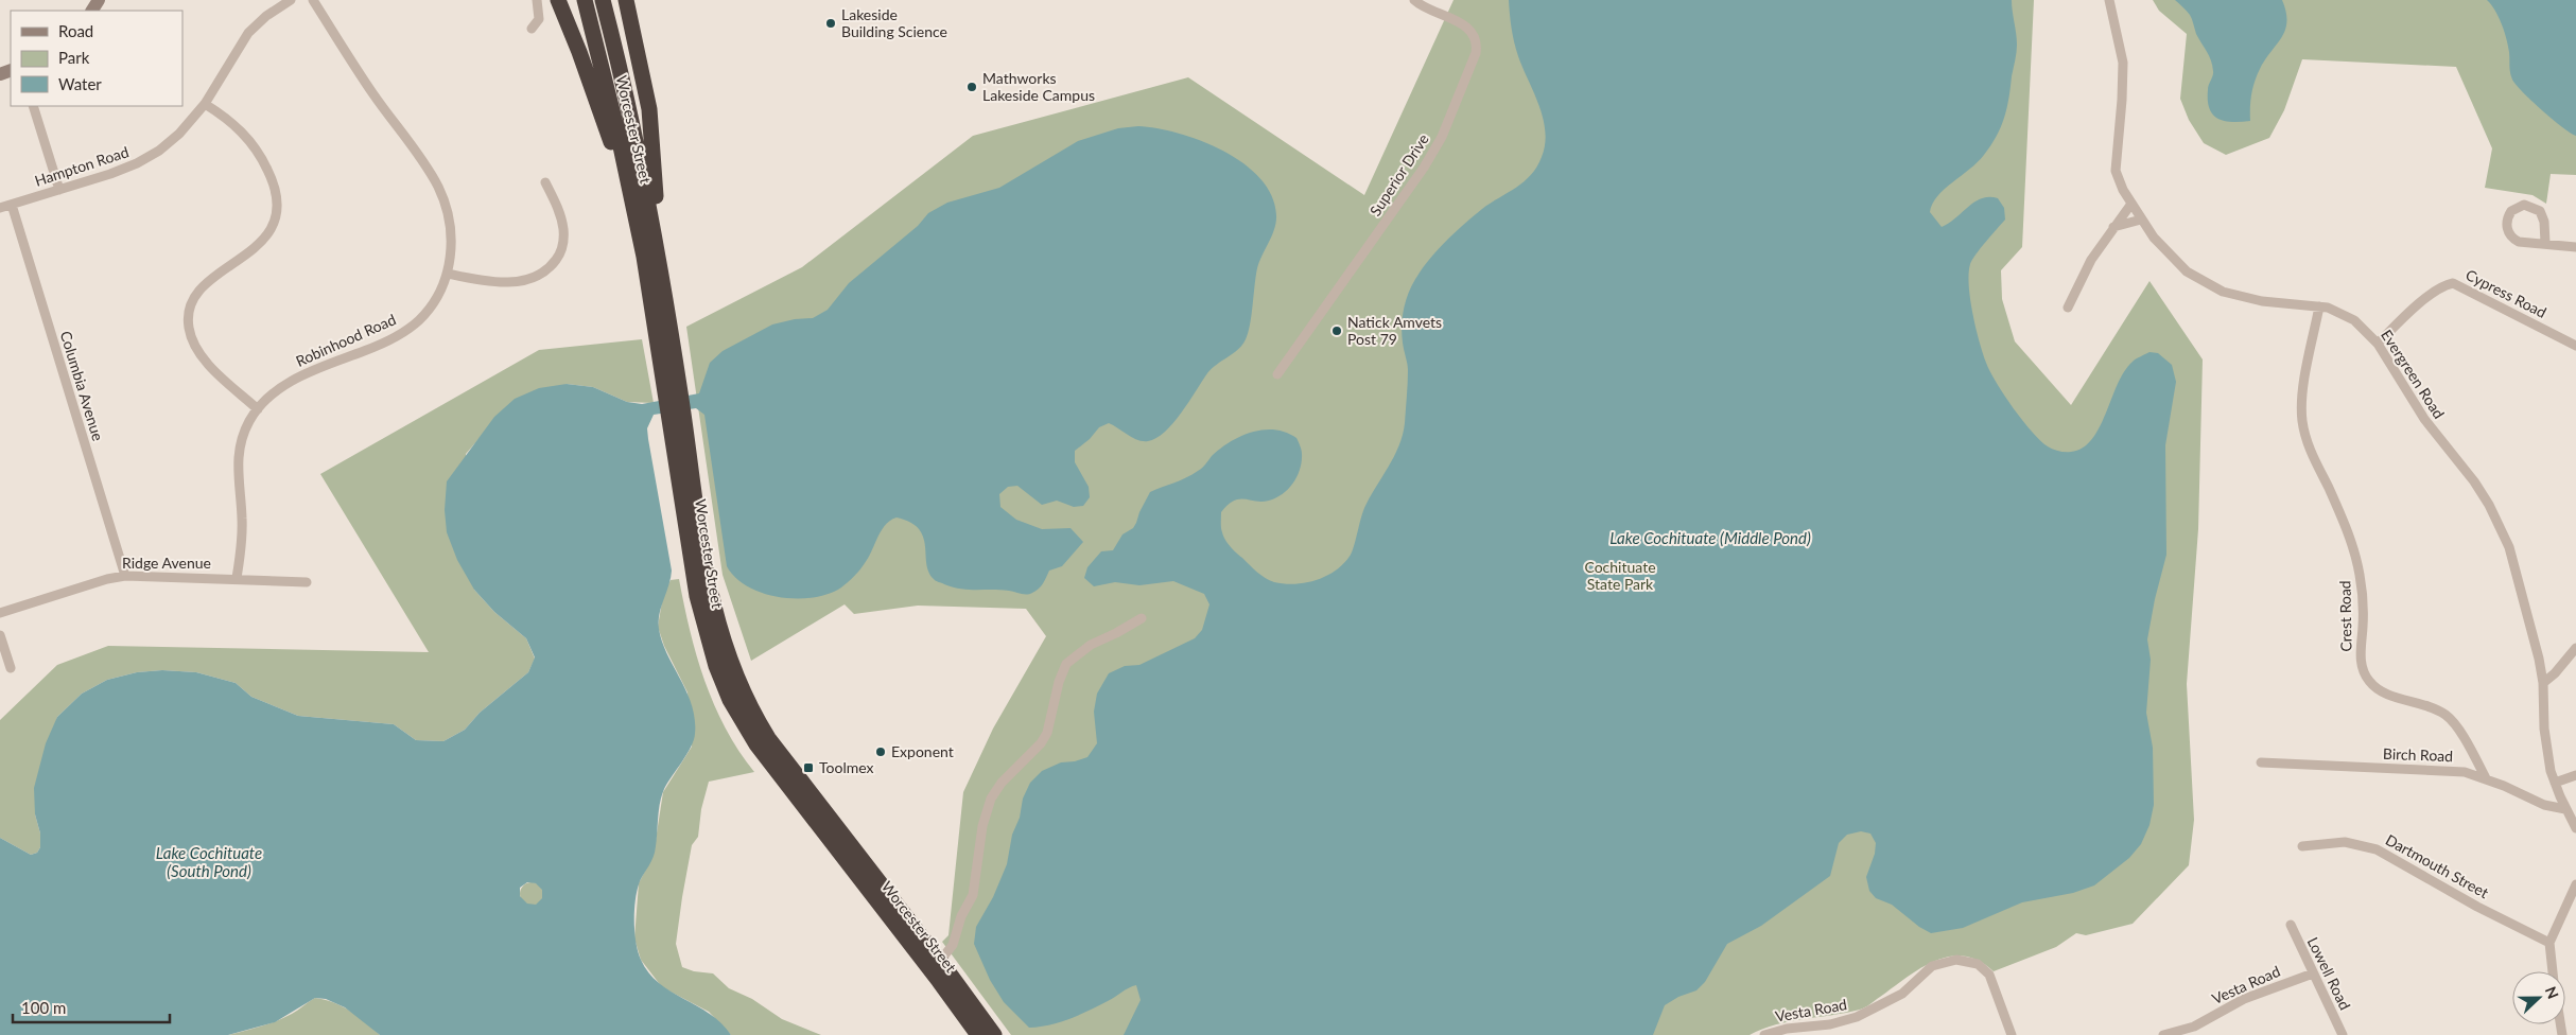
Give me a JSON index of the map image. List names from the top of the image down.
{
  "streets": {
    "highway": ["Worcester Street"],
    "street": [
      "Hampton Road",
      "Superior Drive",
      "Cypress Road",
      "Robinhood Road",
      "Evergreen Road",
      "Columbia Avenue",
      "Ridge Avenue",
      "Crest Road",
      "Birch Road",
      "Dartmouth Street",
      "Lowell Road",
      "Vesta Road"
    ]
  },
  "crossings": [
    ["Hampton Road", "Columbia Avenue"],
    ["Cypress Road", "Evergreen Road"],
    ["Robinhood Road", "Ridge Avenue"],
    ["Evergreen Road", "Crest Road"],
    ["Evergreen Road", "Birch Road"],
    ["Columbia Avenue", "Ridge Avenue"],
    ["Crest Road", "Birch Road"],
    ["Lowell Road", "Vesta Road"]
  ],
  "water": ["Lake Cochituate (Middle Pond)", "Lake Cochituate (South Pond)"],
  "parks": ["Cochituate State Park"],
  "places": {
    "other": [
      "Lakeside Building Science",
      "Mathworks Lakeside Campus",
      "Natick Amvets Post 79",
      "Exponent"
    ],
    "transit": ["Toolmex"]
  },
  "legend": ["Road", "Park", "Water"],
  "scale_bar": "100 m",
  "north": "right"
}
